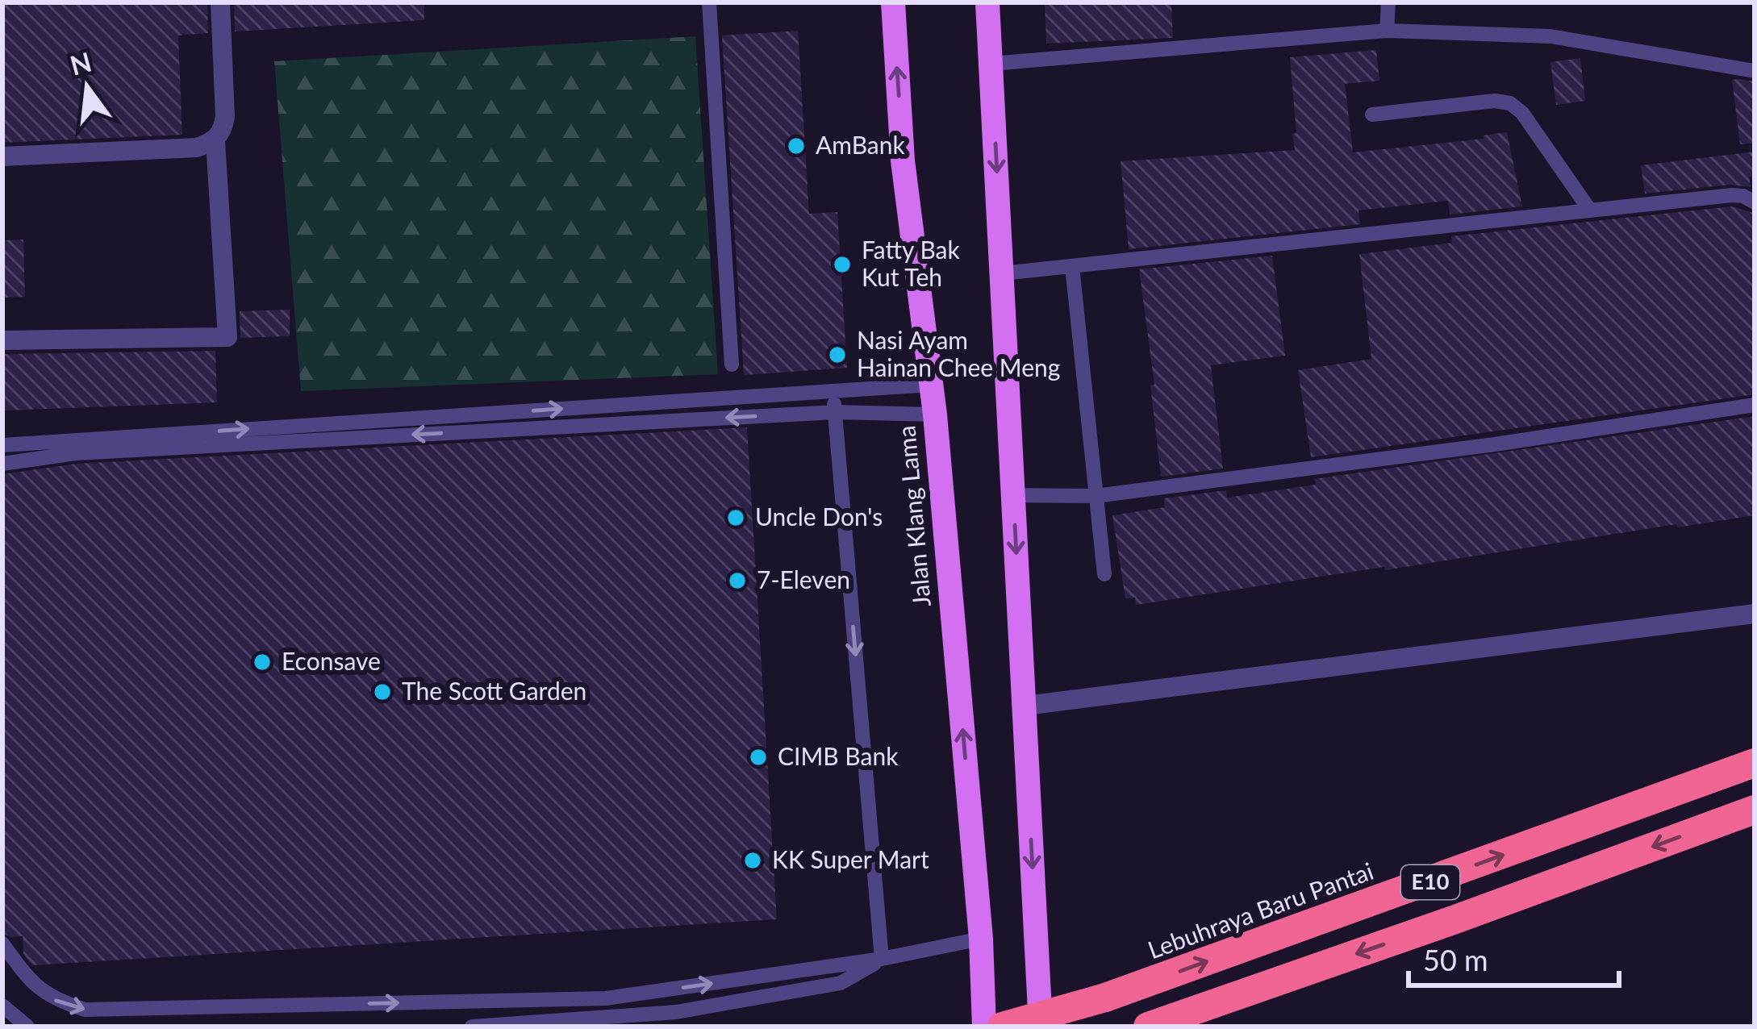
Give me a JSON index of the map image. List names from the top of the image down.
{
  "streets": {
    "highway": ["E10", "Lebuhraya Baru Pantai"],
    "main road": ["Jalan Klang Lama"]
  },
  "places": [
    "AmBank",
    "Fatty Bak Kut Teh",
    "Nasi Ayam Hainan Chee Meng",
    "Uncle Don's",
    "7-Eleven",
    "Econsave",
    "The Scott Garden",
    "CIMB Bank",
    "KK Super Mart"
  ],
  "scale_bar": "50 m",
  "north": "top"
}
